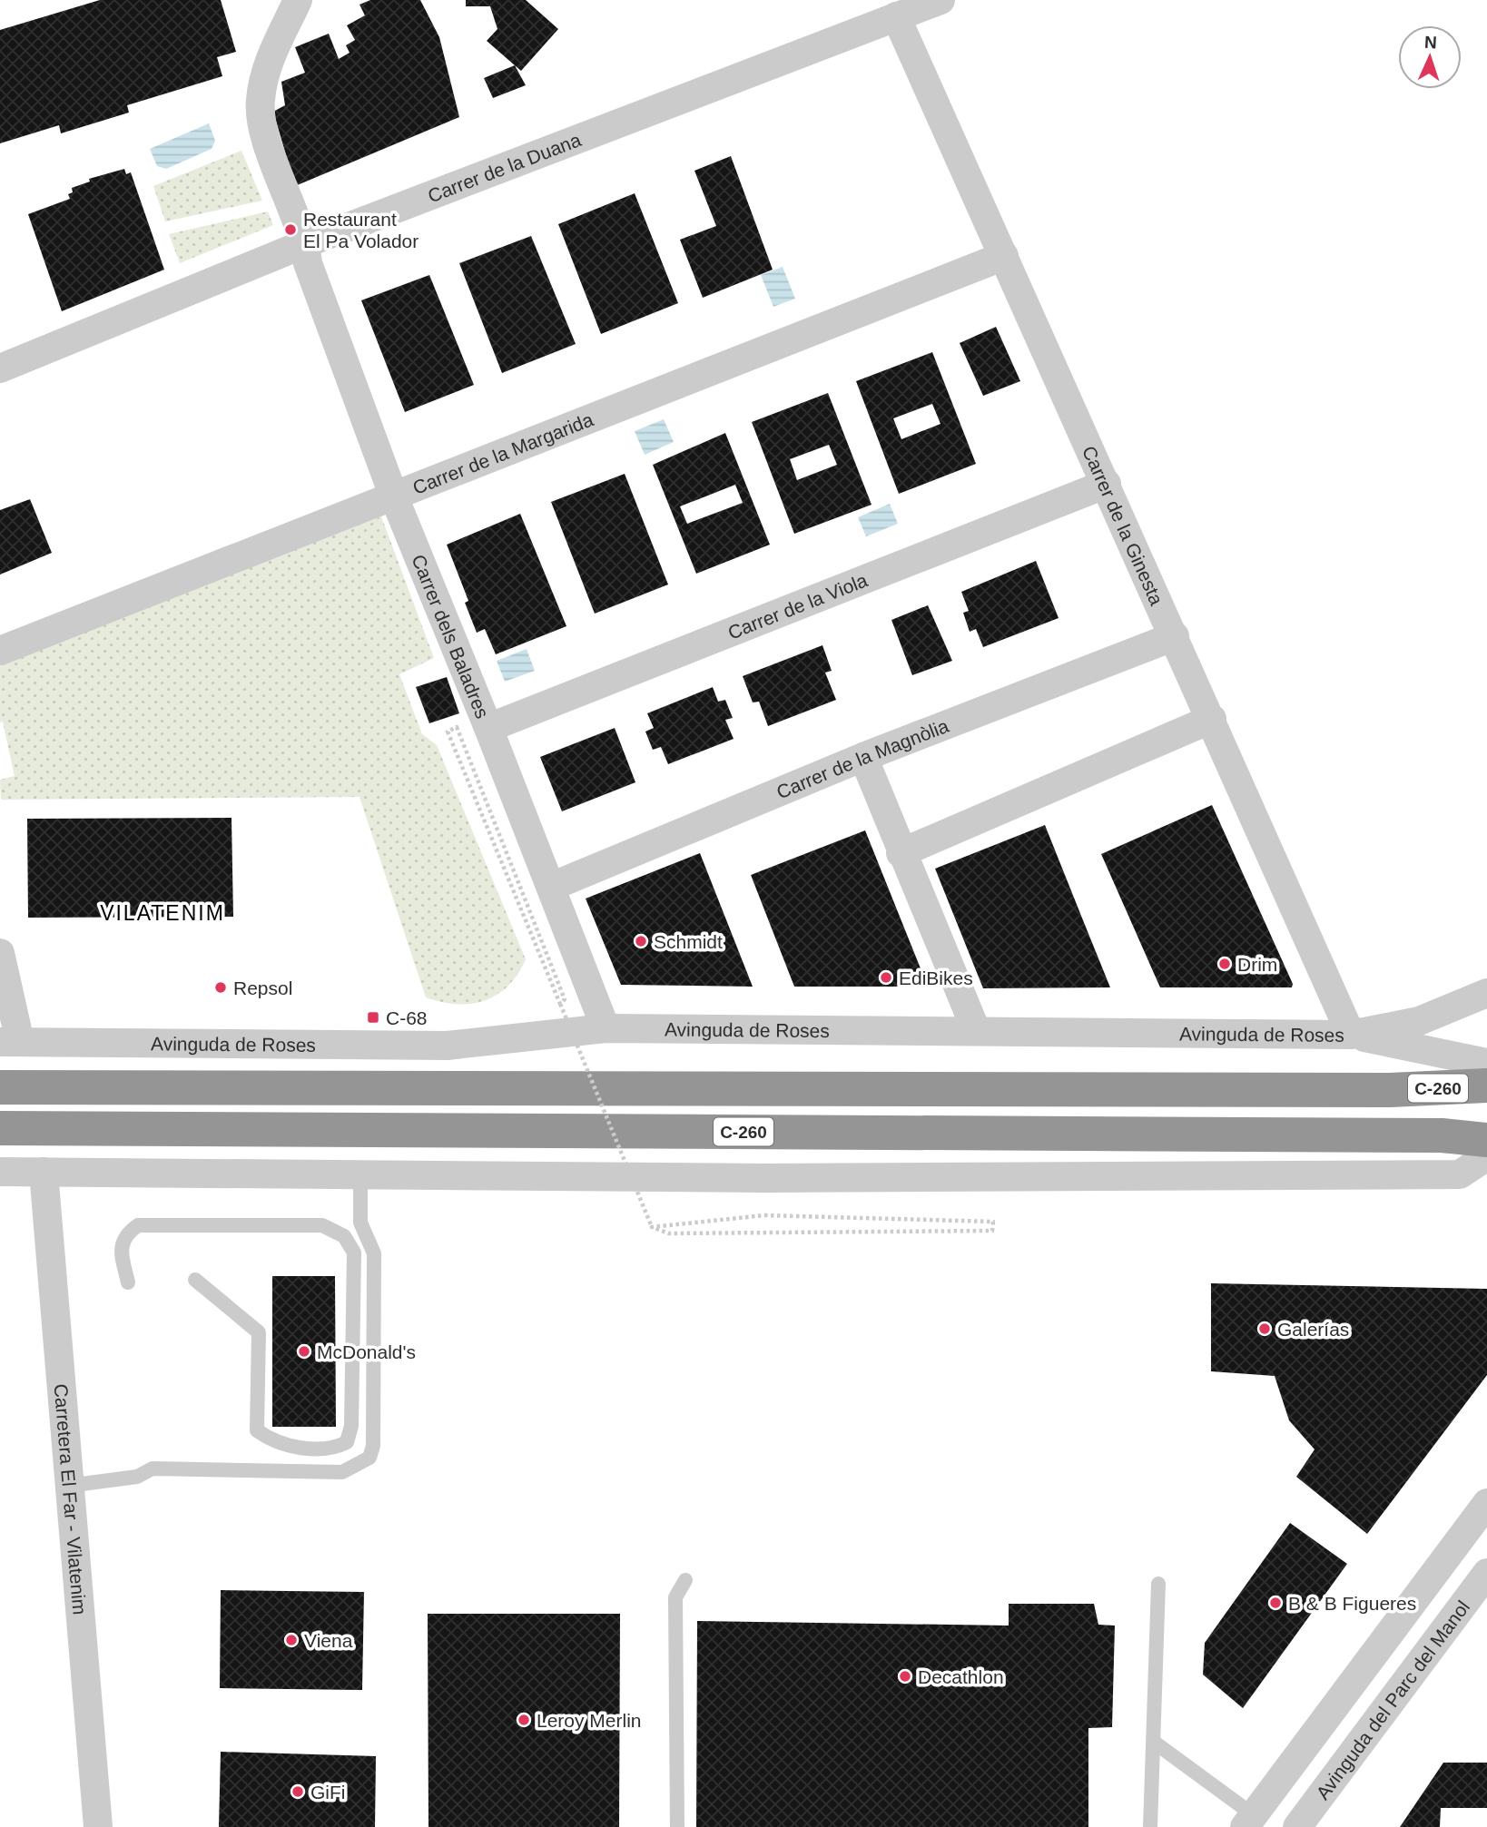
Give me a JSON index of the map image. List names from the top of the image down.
{
  "streets": {
    "highway": ["C-260"],
    "street": [
      "Carrer de la Duana",
      "Carrer de la Margarida",
      "Carrer de la Ginesta",
      "Carrer de la Viola",
      "Carrer dels Baladres",
      "Carrer de la Magnòlia",
      "Avinguda de Roses",
      "Carretera El Far - Vilatenim",
      "Avinguda del Parc del Manol"
    ]
  },
  "crossings": [
    ["Carrer de la Duana", "Carrer de la Ginesta"],
    ["Carrer de la Duana", "Carrer dels Baladres"],
    ["Carrer de la Margarida", "Carrer de la Ginesta"],
    ["Carrer de la Margarida", "Carrer dels Baladres"],
    ["Carrer de la Ginesta", "Carrer de la Viola"],
    ["Carrer de la Ginesta", "Carrer de la Magnòlia"],
    ["Carrer de la Ginesta", "Avinguda de Roses"],
    ["Carrer de la Viola", "Carrer dels Baladres"],
    ["Carrer dels Baladres", "Carrer de la Magnòlia"],
    ["Carrer dels Baladres", "Avinguda de Roses"]
  ],
  "districts": ["VILATENIM"],
  "places": {
    "other": [
      "Restaurant El Pa Volador",
      "Schmidt",
      "Drim",
      "EdiBikes",
      "Repsol",
      "Galerías",
      "McDonald's",
      "B & B Figueres",
      "Viena",
      "Decathlon",
      "Leroy Merlin",
      "GiFi"
    ],
    "transit": ["C-68"]
  },
  "north": "top"
}
